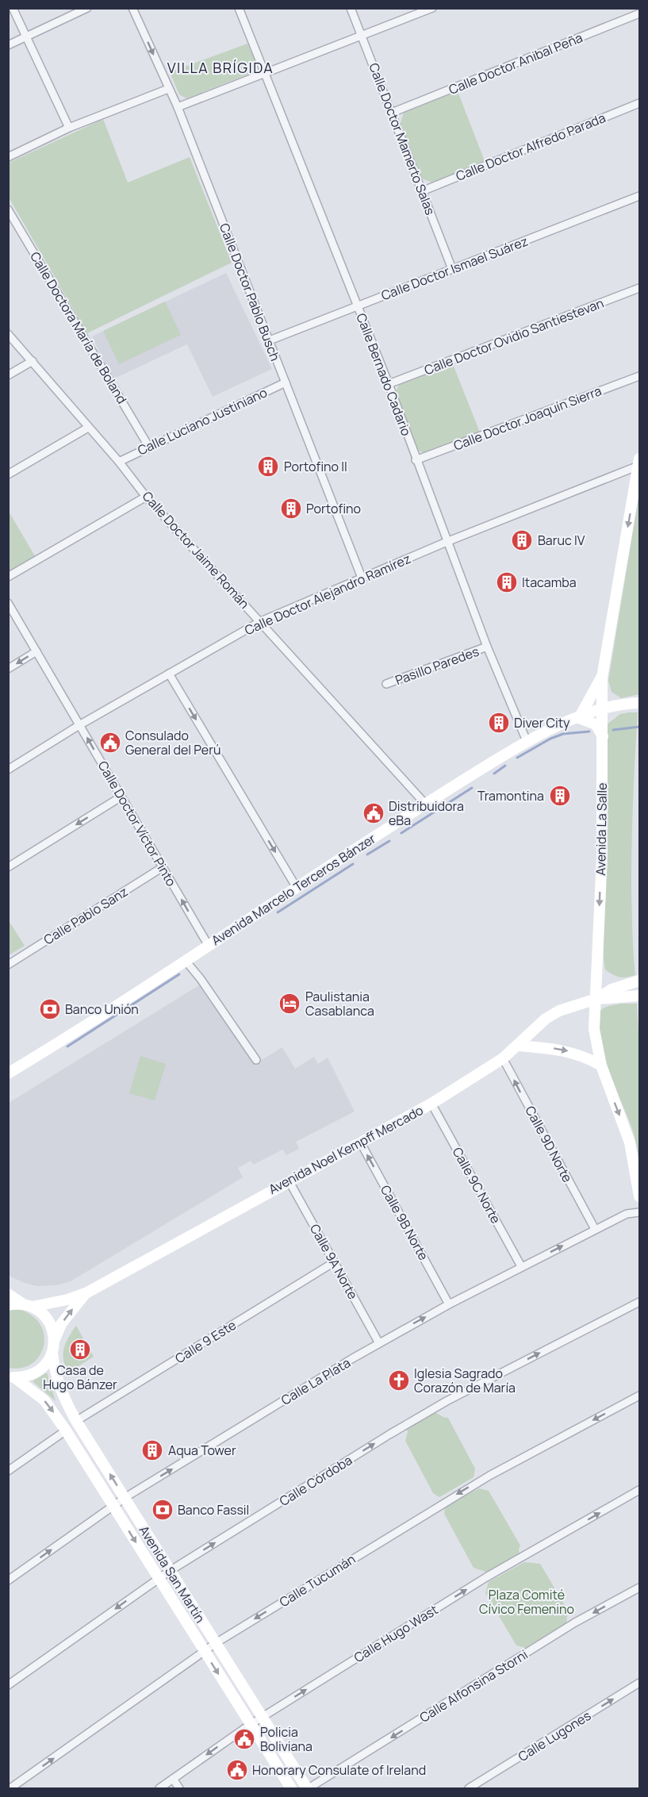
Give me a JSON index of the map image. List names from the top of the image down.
{
  "streets": {
    "main road": [
      "Avenida La Salle",
      "Avenida Marcelo Terceros Bánzer",
      "Avenida Noel Kempff Mercado",
      "Avenida San Martín"
    ],
    "street": [
      "Calle Doctor Anibal Peña",
      "Calle Doctor Mamerto Salas",
      "Calle Doctor Alfredo Parada",
      "Calle Doctor Ismael Suárez",
      "Calle Doctor Pablo Busch",
      "Calle Doctora María de Boland",
      "Calle Doctor Ovidio Santiestevan",
      "Calle Bernado Cadario",
      "Calle Doctor Joaquín Sierra",
      "Calle Luciano Justiniano",
      "Calle Doctor Jaime Román",
      "Calle Doctor Alejandro Ramírez",
      "Pasillo Paredes",
      "Calle Doctor Víctor Pinto",
      "Calle Pablo Sanz",
      "Calle 9D Norte",
      "Calle 9C Norte",
      "Calle 9B Norte",
      "Calle 9A Norte",
      "Calle 9 Este",
      "Calle La Plata",
      "Calle Córdoba",
      "Calle Tucumán",
      "Calle Hugo Wast",
      "Calle Alfonsina Storni",
      "Calle Lugones"
    ]
  },
  "crossings": [
    ["Calle Doctor Anibal Peña", "Calle Doctor Mamerto Salas"],
    ["Calle Doctor Mamerto Salas", "Calle Doctor Alfredo Parada"],
    ["Calle Doctor Mamerto Salas", "Calle Doctor Ismael Suárez"],
    ["Calle Doctor Ismael Suárez", "Calle Doctor Pablo Busch"],
    ["Calle Doctor Ismael Suárez", "Calle Bernado Cadario"],
    ["Calle Doctor Pablo Busch", "Calle Luciano Justiniano"],
    ["Calle Doctor Pablo Busch", "Calle Doctor Alejandro Ramírez"],
    ["Calle Doctora María de Boland", "Calle Luciano Justiniano"],
    ["Calle Doctor Ovidio Santiestevan", "Calle Bernado Cadario"],
    ["Calle Bernado Cadario", "Calle Doctor Joaquín Sierra"],
    ["Calle Bernado Cadario", "Calle Doctor Alejandro Ramírez"],
    ["Calle Bernado Cadario", "Pasillo Paredes"],
    ["Calle Bernado Cadario", "Avenida Marcelo Terceros Bánzer"],
    ["Calle Luciano Justiniano", "Calle Doctor Jaime Román"],
    ["Calle Doctor Jaime Román", "Calle Doctor Alejandro Ramírez"],
    ["Calle Doctor Jaime Román", "Avenida Marcelo Terceros Bánzer"],
    ["Calle Doctor Alejandro Ramírez", "Calle Doctor Víctor Pinto"],
    ["Calle Doctor Alejandro Ramírez", "Avenida La Salle"],
    ["Calle Doctor Víctor Pinto", "Avenida Marcelo Terceros Bánzer"],
    ["Calle Doctor Víctor Pinto", "Calle Pablo Sanz"],
    ["Avenida La Salle", "Avenida Marcelo Terceros Bánzer"],
    ["Avenida La Salle", "Avenida Noel Kempff Mercado"],
    ["Calle 9D Norte", "Avenida Noel Kempff Mercado"],
    ["Calle 9D Norte", "Calle La Plata"],
    ["Avenida Noel Kempff Mercado", "Calle 9C Norte"],
    ["Avenida Noel Kempff Mercado", "Calle 9B Norte"],
    ["Avenida Noel Kempff Mercado", "Calle 9A Norte"],
    ["Avenida Noel Kempff Mercado", "Avenida San Martín"],
    ["Calle 9C Norte", "Calle La Plata"],
    ["Calle 9B Norte", "Calle La Plata"],
    ["Calle 9A Norte", "Calle 9 Este"],
    ["Calle 9A Norte", "Calle La Plata"],
    ["Calle 9 Este", "Avenida San Martín"],
    ["Calle La Plata", "Avenida San Martín"],
    ["Calle Córdoba", "Avenida San Martín"],
    ["Avenida San Martín", "Calle Tucumán"],
    ["Avenida San Martín", "Calle Hugo Wast"],
    ["Avenida San Martín", "Calle Alfonsina Storni"]
  ],
  "one_way": [
    "Calle Doctor Víctor Pinto",
    "Avenida La Salle",
    "Calle 9D Norte",
    "Calle 9B Norte",
    "Calle La Plata",
    "Calle Alfonsina Storni",
    "Calle Lugones"
  ],
  "districts": ["VILLA BRÍGIDA"],
  "parks": ["Plaza Comité Cívico Femenino"],
  "places": {
    "building": [
      "Portofino II",
      "Portofino",
      "Baruc IV",
      "Itacamba",
      "Diver City",
      "Tramontina",
      "Casa de Hugo Bánzer",
      "Aqua Tower"
    ],
    "public building": [
      "Consulado General del Perú",
      "Distribuidora eBa",
      "Policia Boliviana",
      "Honorary Consulate of Ireland"
    ],
    "hotel": ["Paulistania Casablanca"],
    "bank": ["Banco Unión", "Banco Fassil"],
    "church": ["Iglesia Sagrado Corazón de María"]
  }
}
